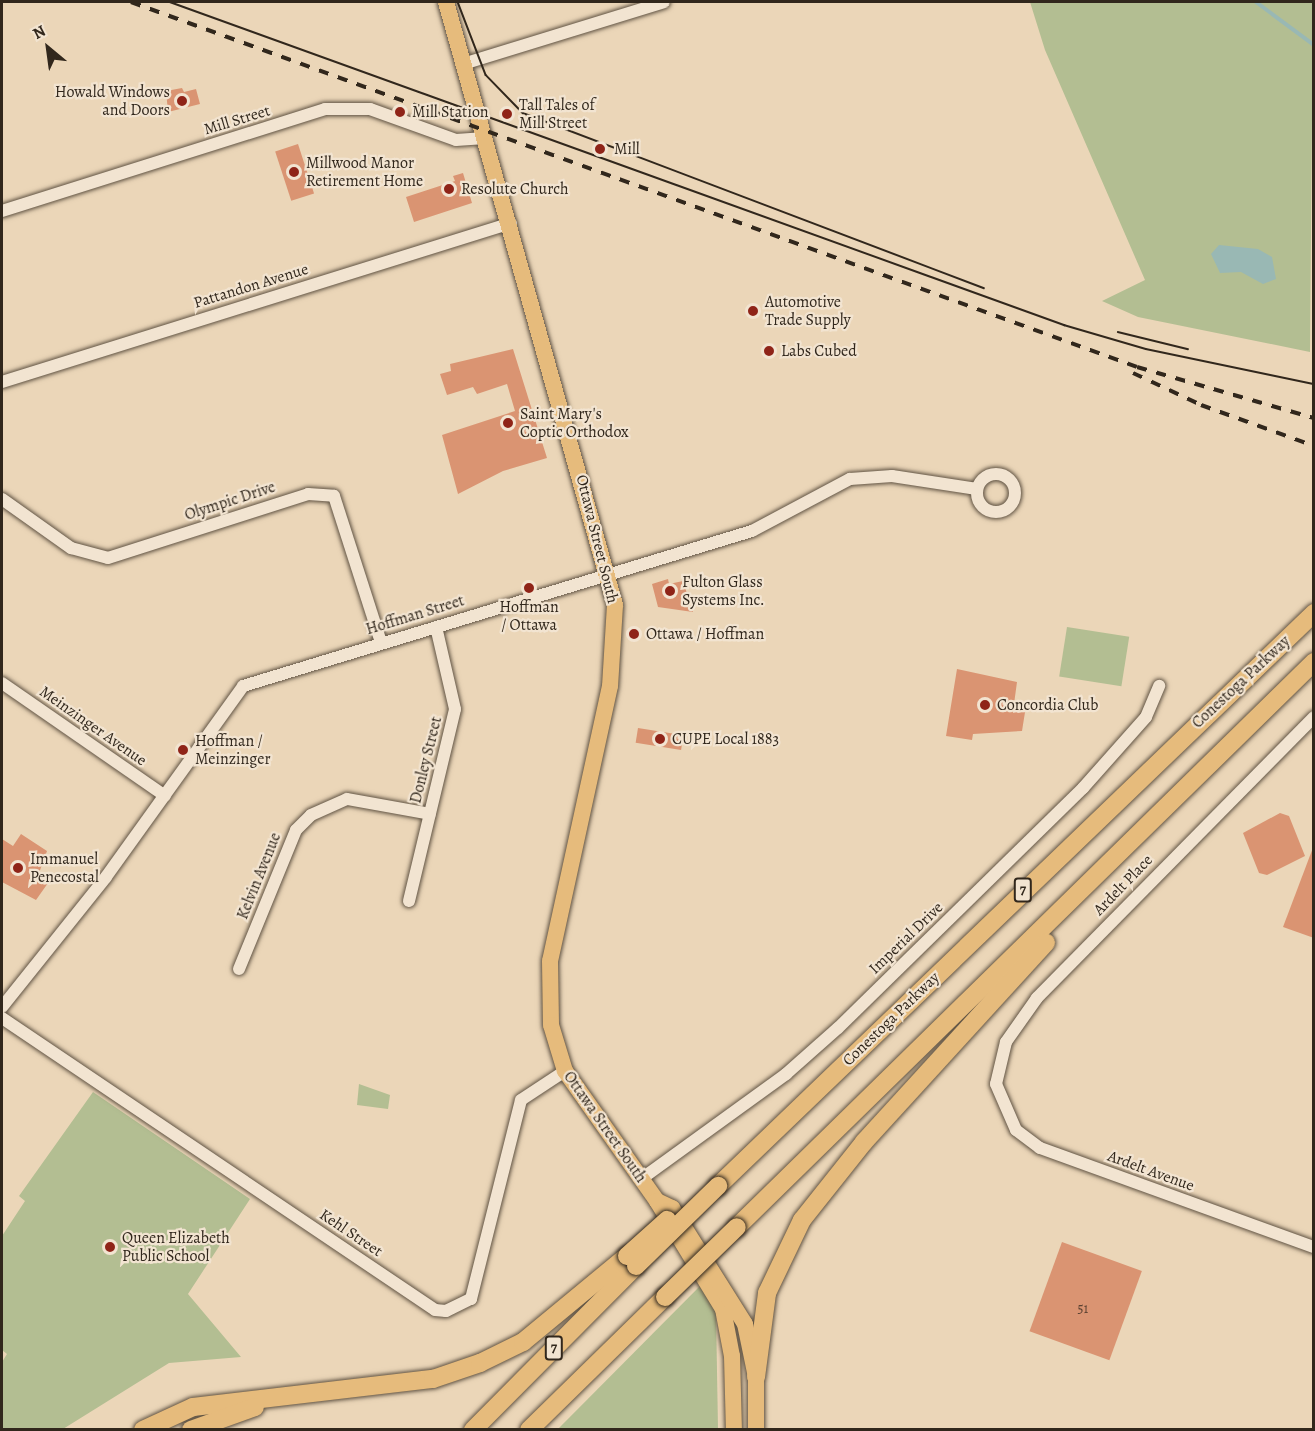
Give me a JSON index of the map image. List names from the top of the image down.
{
  "streets": {
    "highway": ["Conestoga Parkway", "7"],
    "main road": ["Ottawa Street South"],
    "street": [
      "Mill Street",
      "Pattandon Avenue",
      "Olympic Drive",
      "Hoffman Street",
      "Meinzinger Avenue",
      "Donley Street",
      "Kelvin Avenue",
      "Ardelt Place",
      "Imperial Drive",
      "Ardelt Avenue",
      "Kehl Street"
    ]
  },
  "crossings": [
    ["Mill Street", "Ottawa Street South"],
    ["Pattandon Avenue", "Ottawa Street South"],
    ["Olympic Drive", "Hoffman Street"],
    ["Ottawa Street South", "Hoffman Street"],
    ["Ottawa Street South", "Imperial Drive"],
    ["Ottawa Street South", "Kehl Street"],
    ["Hoffman Street", "Meinzinger Avenue"],
    ["Hoffman Street", "Donley Street"],
    ["Donley Street", "Kelvin Avenue"],
    ["Ardelt Place", "Ardelt Avenue"]
  ],
  "places": [
    "Howald Windows and Doors",
    "Mill Station",
    "Tall Tales of Mill Street",
    "Mill",
    "Millwood Manor Retirement Home",
    "Resolute Church",
    "Automotive Trade Supply",
    "Labs Cubed",
    "Saint Mary's Coptic Orthodox",
    "Hoffman / Ottawa",
    "Fulton Glass Systems Inc.",
    "Ottawa / Hoffman",
    "Concordia Club",
    "CUPE Local 1883",
    "Hoffman / Meinzinger",
    "Immanuel Penecostal",
    "Queen Elizabeth Public School"
  ],
  "house_numbers": ["51"],
  "north": "top left"
}
